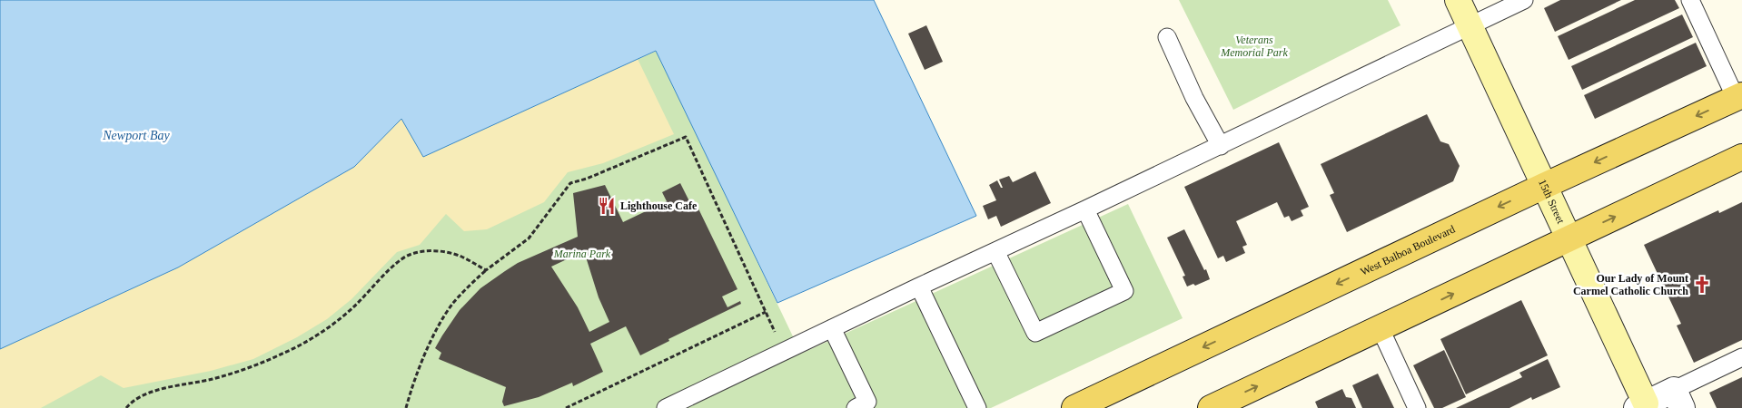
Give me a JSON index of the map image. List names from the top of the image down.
{
  "streets": {
    "main road": ["West Balboa Boulevard"],
    "street": ["15th Street"]
  },
  "crossings": [
    ["15th Street", "West Balboa Boulevard"]
  ],
  "water": ["Newport Bay"],
  "parks": ["Veterans Memorial Park", "Marina Park"],
  "places": {
    "restaurant": ["Lighthouse Cafe"],
    "church": ["Our Lady of Mount Carmel Catholic Church"]
  }
}
